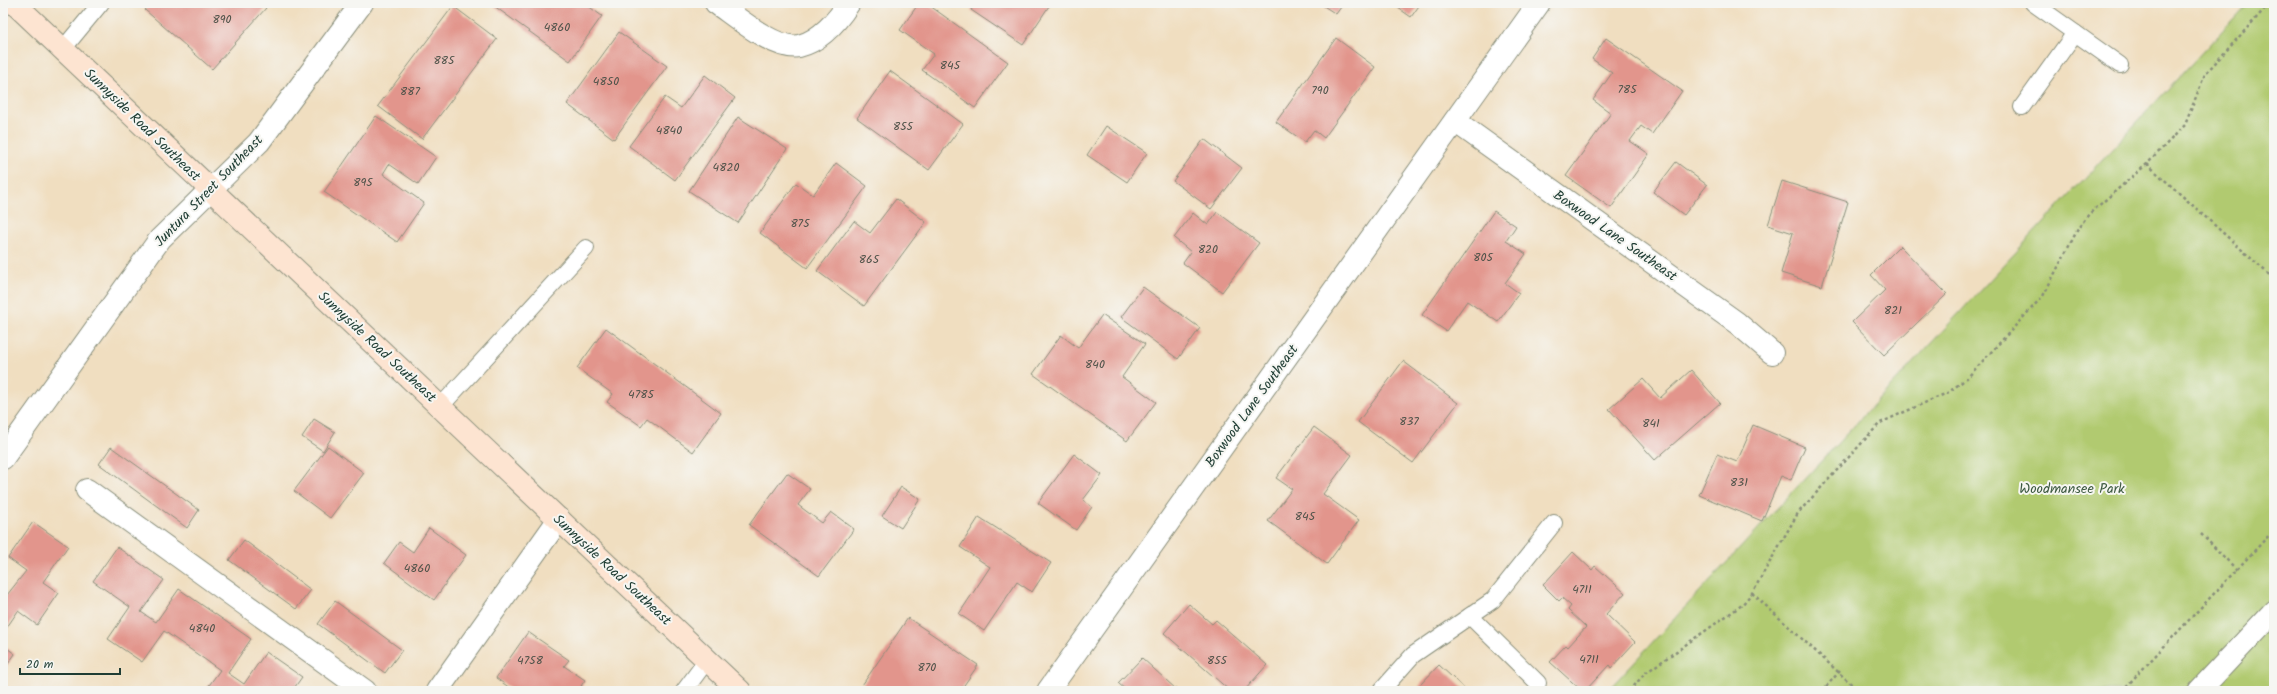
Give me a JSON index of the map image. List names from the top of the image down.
{
  "streets": {
    "main road": ["Sunnyside Road Southeast"],
    "street": ["Juntura Street Southeast", "Boxwood Lane Southeast"]
  },
  "crossings": [
    ["Sunnyside Road Southeast", "Juntura Street Southeast"]
  ],
  "parks": ["Woodmansee Park"],
  "house_numbers": [
    "890",
    "4860",
    "885",
    "845",
    "4850",
    "785",
    "790",
    "887",
    "855",
    "4840",
    "4820",
    "895",
    "875",
    "820",
    "805",
    "865",
    "821",
    "840",
    "4785",
    "837",
    "841",
    "831",
    "845",
    "4860",
    "4711",
    "4840",
    "4711",
    "4758",
    "855",
    "870"
  ],
  "scale_bar": "20 m"
}
